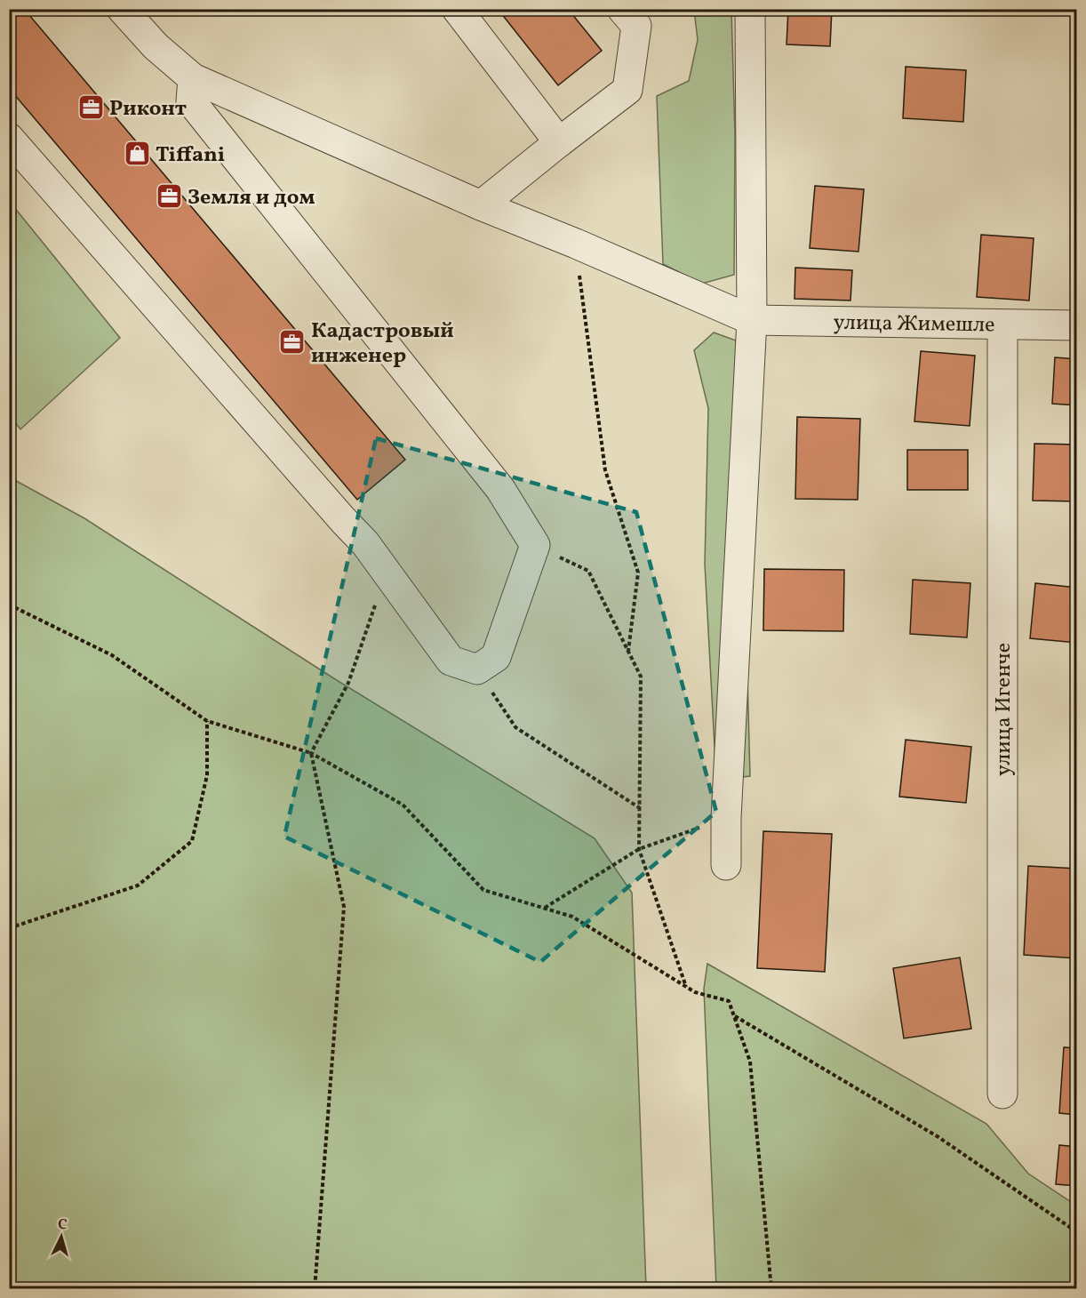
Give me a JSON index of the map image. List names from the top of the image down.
{
  "streets": {
    "street": ["улица Жимешле", "улица Игенче"]
  },
  "crossings": [
    ["улица Жимешле", "улица Игенче"]
  ],
  "places": {
    "office": ["Риконт", "Земля и дом", "Кадастровый инженер"],
    "shop": ["Tiffani"]
  },
  "north": "top"
}
